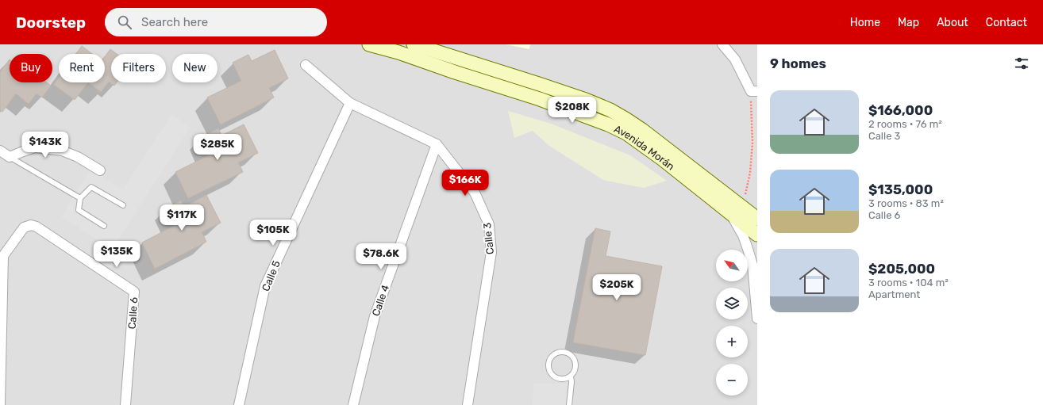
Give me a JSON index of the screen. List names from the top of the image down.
{
  "streets": {
    "main road": ["Avenida Morán"],
    "street": [
      "Calle 3",
      "Calle 5",
      "Calle 4",
      "Calle 6"
    ]
  },
  "crossings": [
    ["Calle 3", "Calle 5"],
    ["Calle 3", "Calle 4"]
  ],
  "north": "top left",
  "page": {
    "header": "Doorstep",
    "search": "Search here",
    "nav": [
      "Home",
      "Map",
      "About",
      "Contact"
    ],
    "heading": "9 homes",
    "chip": [
      "Buy",
      "Rent",
      "Filters",
      "New"
    ],
    "list": [
      {
        "name": "$166,000",
        "note": "2 rooms · 76 m² · Calle 3"
      },
      {
        "name": "$135,000",
        "note": "3 rooms · 83 m² · Calle 6"
      },
      {
        "name": "$205,000",
        "note": "3 rooms · 104 m² · Apartment"
      }
    ],
    "price": [
      "$208K",
      "$143K",
      "$285K",
      "$166K",
      "$117K",
      "$105K",
      "$135K",
      "$78.6K",
      "$205K"
    ],
    "map_buttons": ["+", "−"]
  }
}
